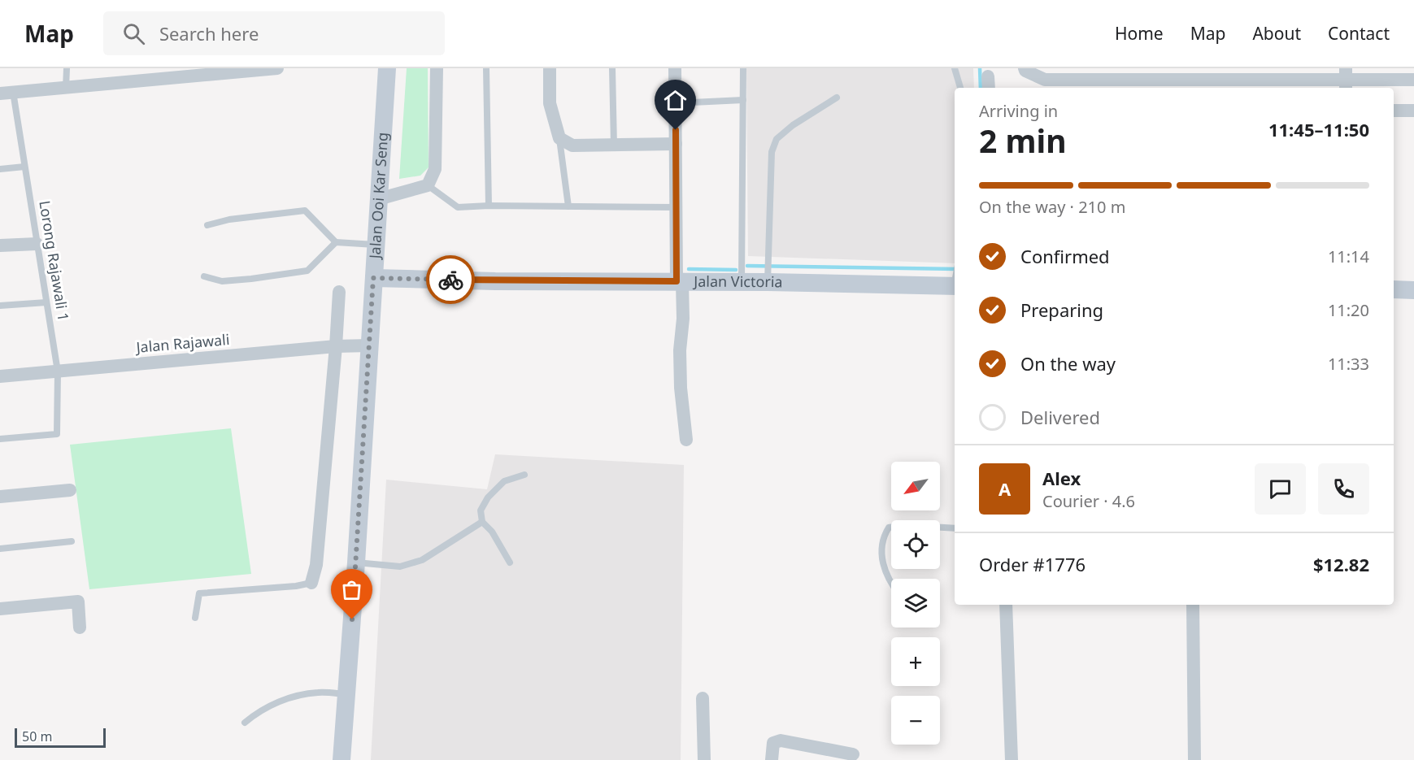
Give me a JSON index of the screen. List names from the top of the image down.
{
  "streets": {
    "main road": ["Jalan Ooi Kar Seng", "Jalan Victoria"],
    "street": ["Jalan Rajawali"],
    "lane": ["Lorong Rajawali 1"]
  },
  "crossings": [
    ["Jalan Ooi Kar Seng", "Jalan Victoria"],
    ["Jalan Ooi Kar Seng", "Jalan Rajawali"],
    ["Lorong Rajawali 1", "Jalan Rajawali"]
  ],
  "scale_bar": "50 m",
  "north": "bottom left",
  "page": {
    "header": "Map",
    "search": "Search here",
    "nav": [
      "Home",
      "Map",
      "About",
      "Contact"
    ],
    "heading": ["2 min", "Arriving in", "11:45–11:50"],
    "panel": [
      "Alex",
      "Courier · 4.6",
      "Order #1776",
      "$12.82"
    ],
    "bar": "On the way · 210 m",
    "list": [
      ["Confirmed", "11:14"],
      ["Preparing", "11:20"],
      ["On the way", "11:33"],
      "Delivered"
    ],
    "map_buttons": ["+", "−"],
    "round": "A",
    "scale": "50 m"
  }
}
